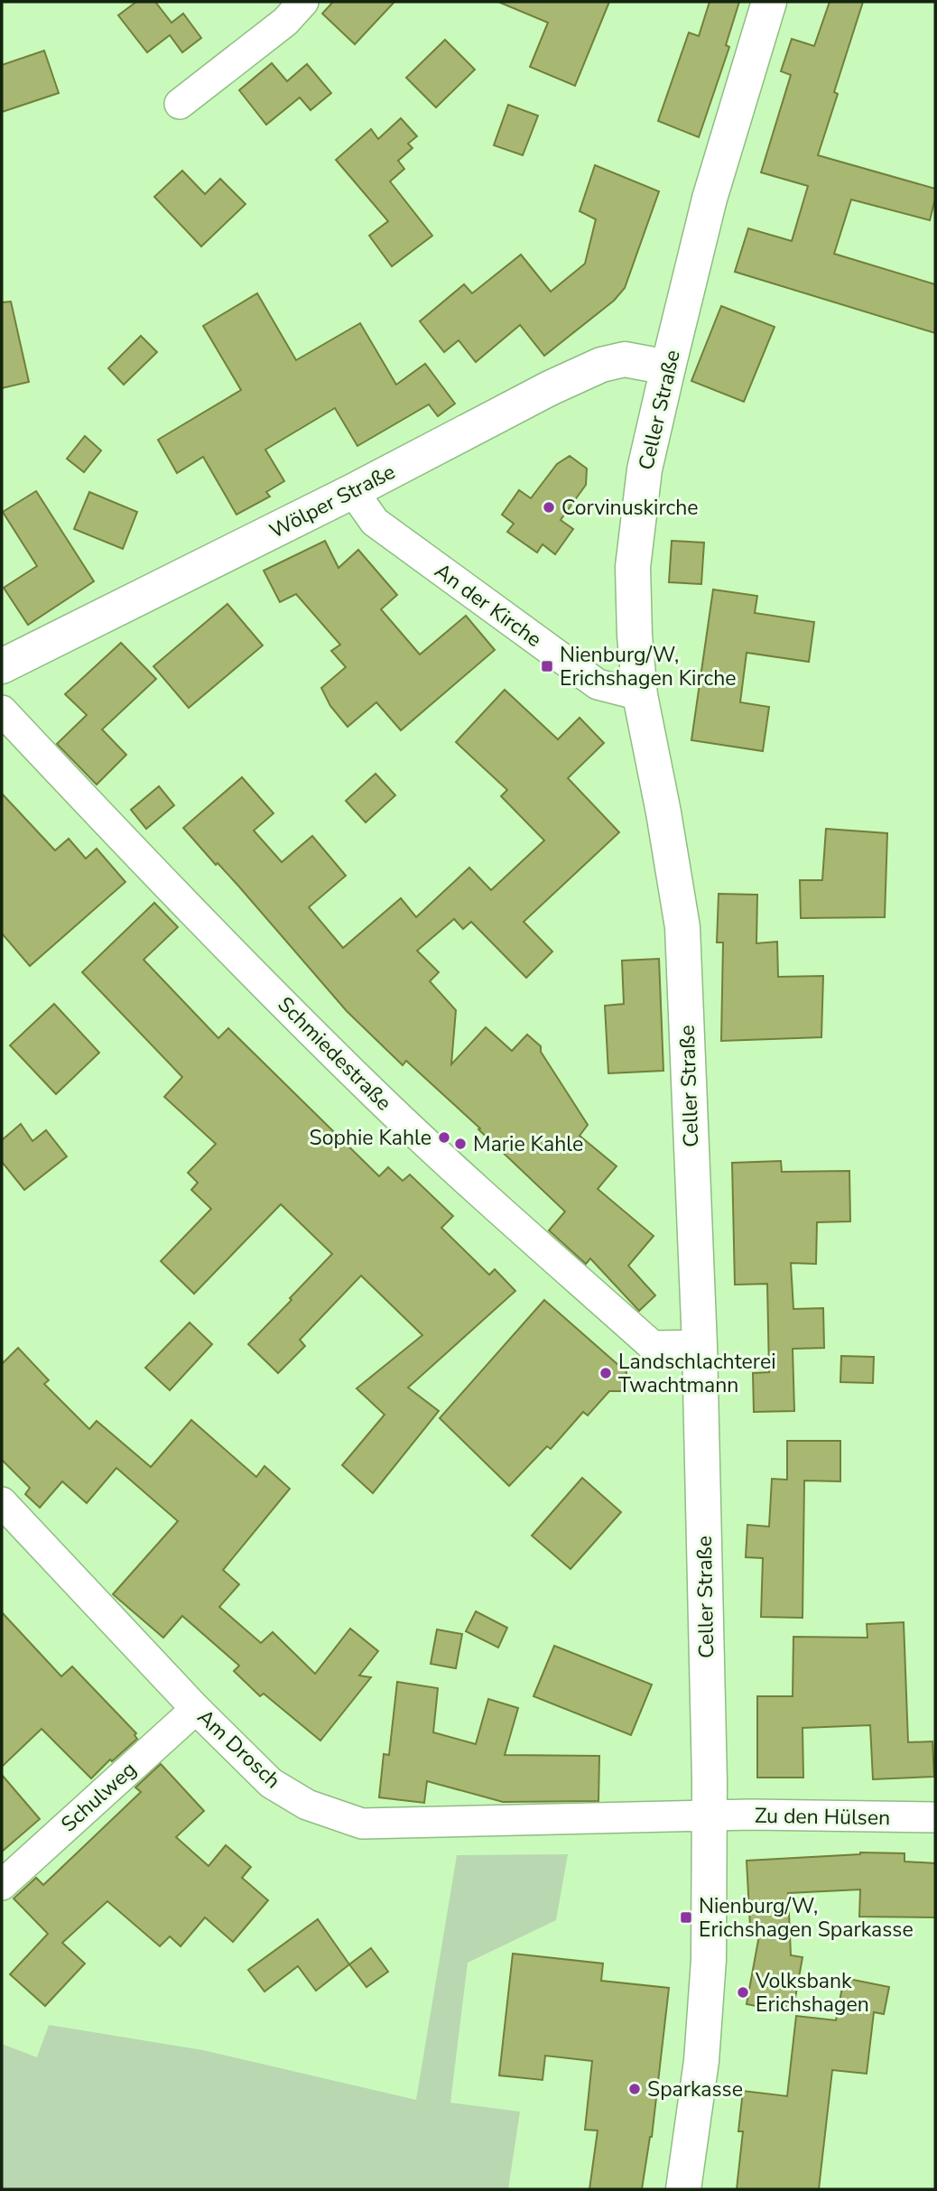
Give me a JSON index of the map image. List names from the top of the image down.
{
  "streets": {
    "main road": ["Celler Straße", "Wölper Straße"],
    "street": [
      "An der Kirche",
      "Schmiedestraße",
      "Am Drosch",
      "Schulweg",
      "Zu den Hülsen"
    ]
  },
  "crossings": [
    ["Celler Straße", "Wölper Straße"],
    ["Celler Straße", "An der Kirche"],
    ["Celler Straße", "Schmiedestraße"],
    ["Celler Straße", "Am Drosch"],
    ["Celler Straße", "Zu den Hülsen"],
    ["Wölper Straße", "An der Kirche"],
    ["Am Drosch", "Schulweg"],
    ["Am Drosch", "Zu den Hülsen"]
  ],
  "places": {
    "other": [
      "Corvinuskirche",
      "Sophie Kahle",
      "Marie Kahle",
      "Landschlachterei Twachtmann",
      "Volksbank Erichshagen",
      "Sparkasse"
    ],
    "transit": ["Nienburg/W, Erichshagen Kirche", "Nienburg/W, Erichshagen Sparkasse"]
  }
}
